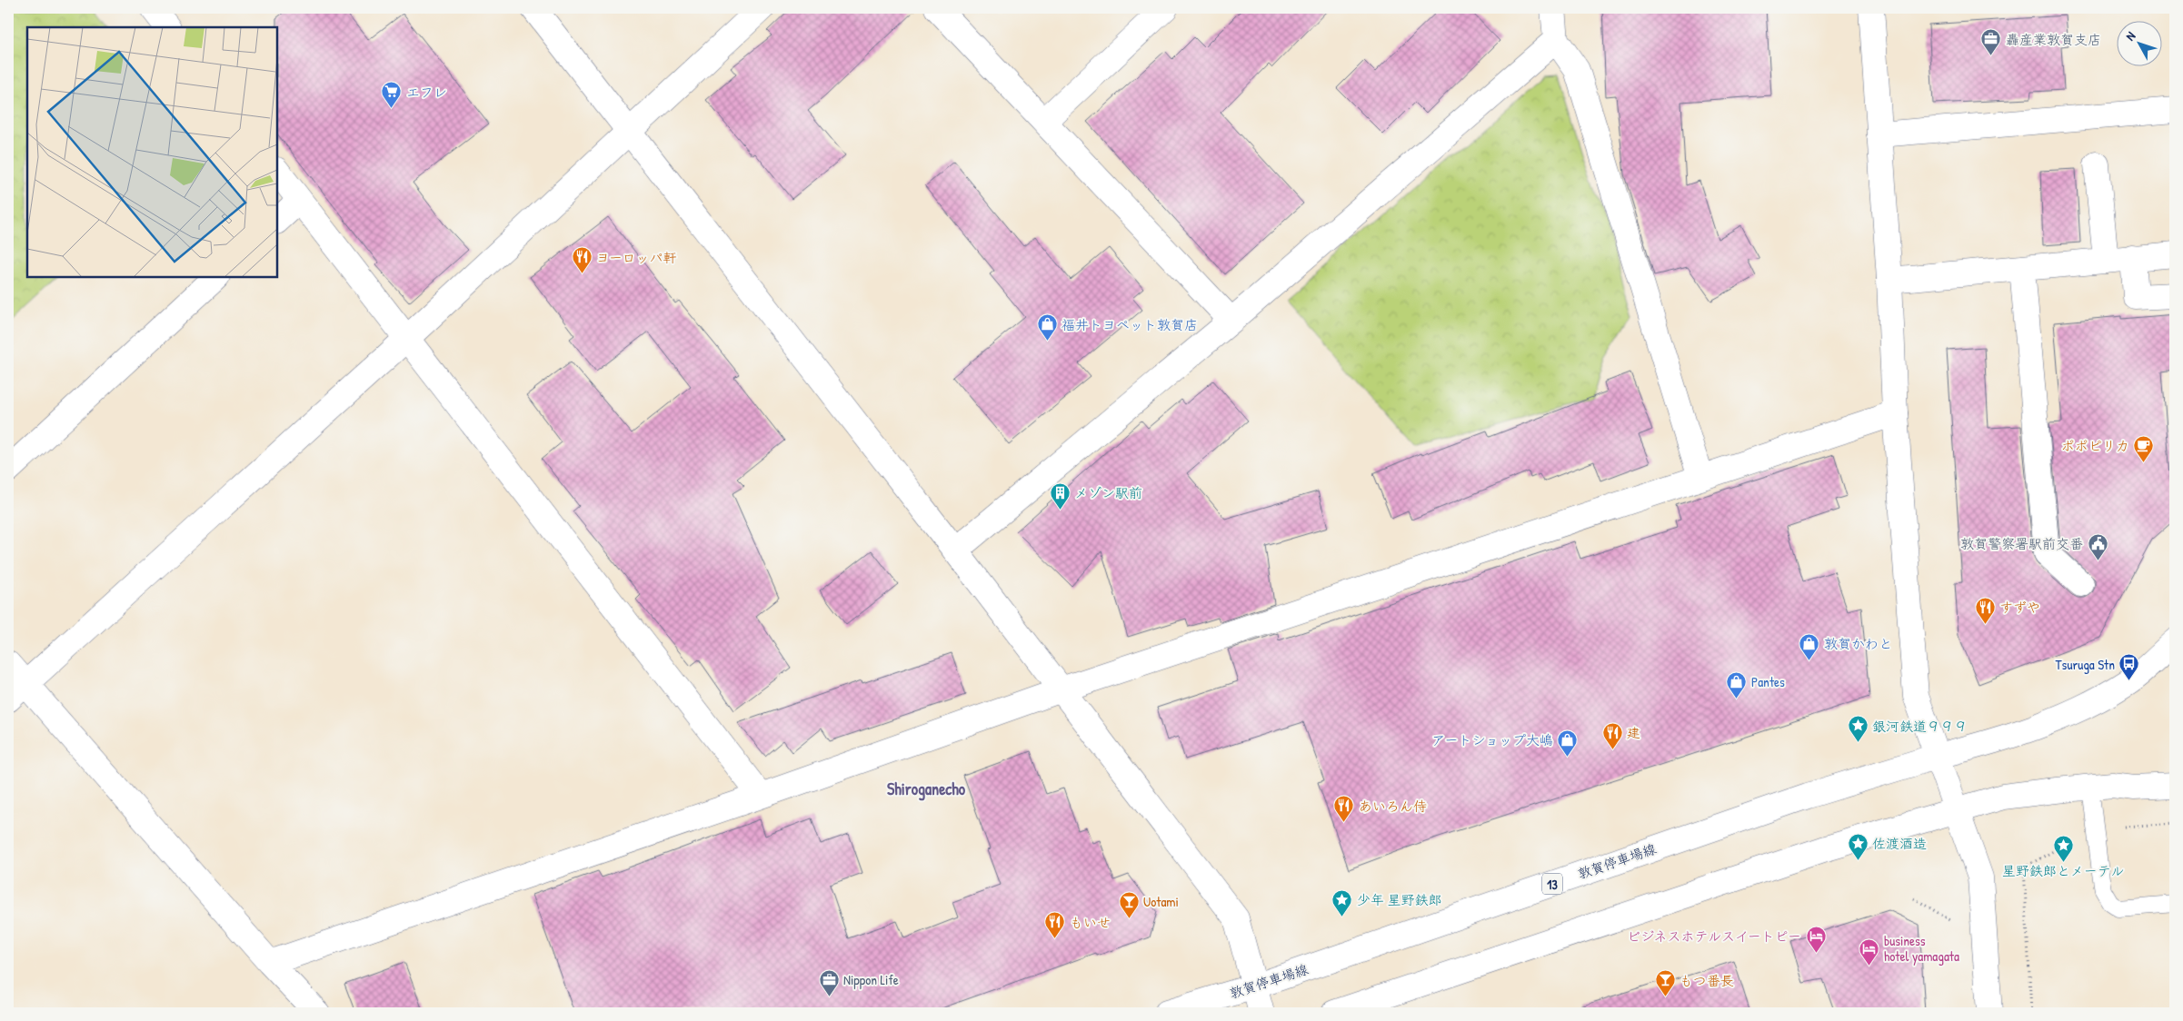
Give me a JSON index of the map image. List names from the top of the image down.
{
  "streets": {
    "street": ["敦賀停車場線", "13"]
  },
  "districts": ["Shiroganecho"],
  "places": {
    "office": ["轟産業敦賀支店", "Nippon Life"],
    "supermarket": ["エフレ"],
    "restaurant": [
      "ヨーロッパ軒",
      "すずや",
      "建",
      "あいろん侍",
      "もいせ"
    ],
    "shop": [
      "福井トヨペット敦賀店",
      "敦賀かわと",
      "Pantes",
      "アートショップ大嶋"
    ],
    "cafe": ["ポポピリカ"],
    "building": ["メゾン駅前"],
    "public building": ["敦賀警察署駅前交番"],
    "bus stop": ["Tsuruga Stn"],
    "place": [
      "銀河鉄道９９９",
      "佐渡酒造",
      "星野鉄郎とメーテル",
      "少年 星野鉄郎"
    ],
    "bar": ["Uotami", "もつ番長"],
    "hotel": ["ビジネスホテルスイートピー", "business hotel yamagata"]
  },
  "north": "top left"
}
